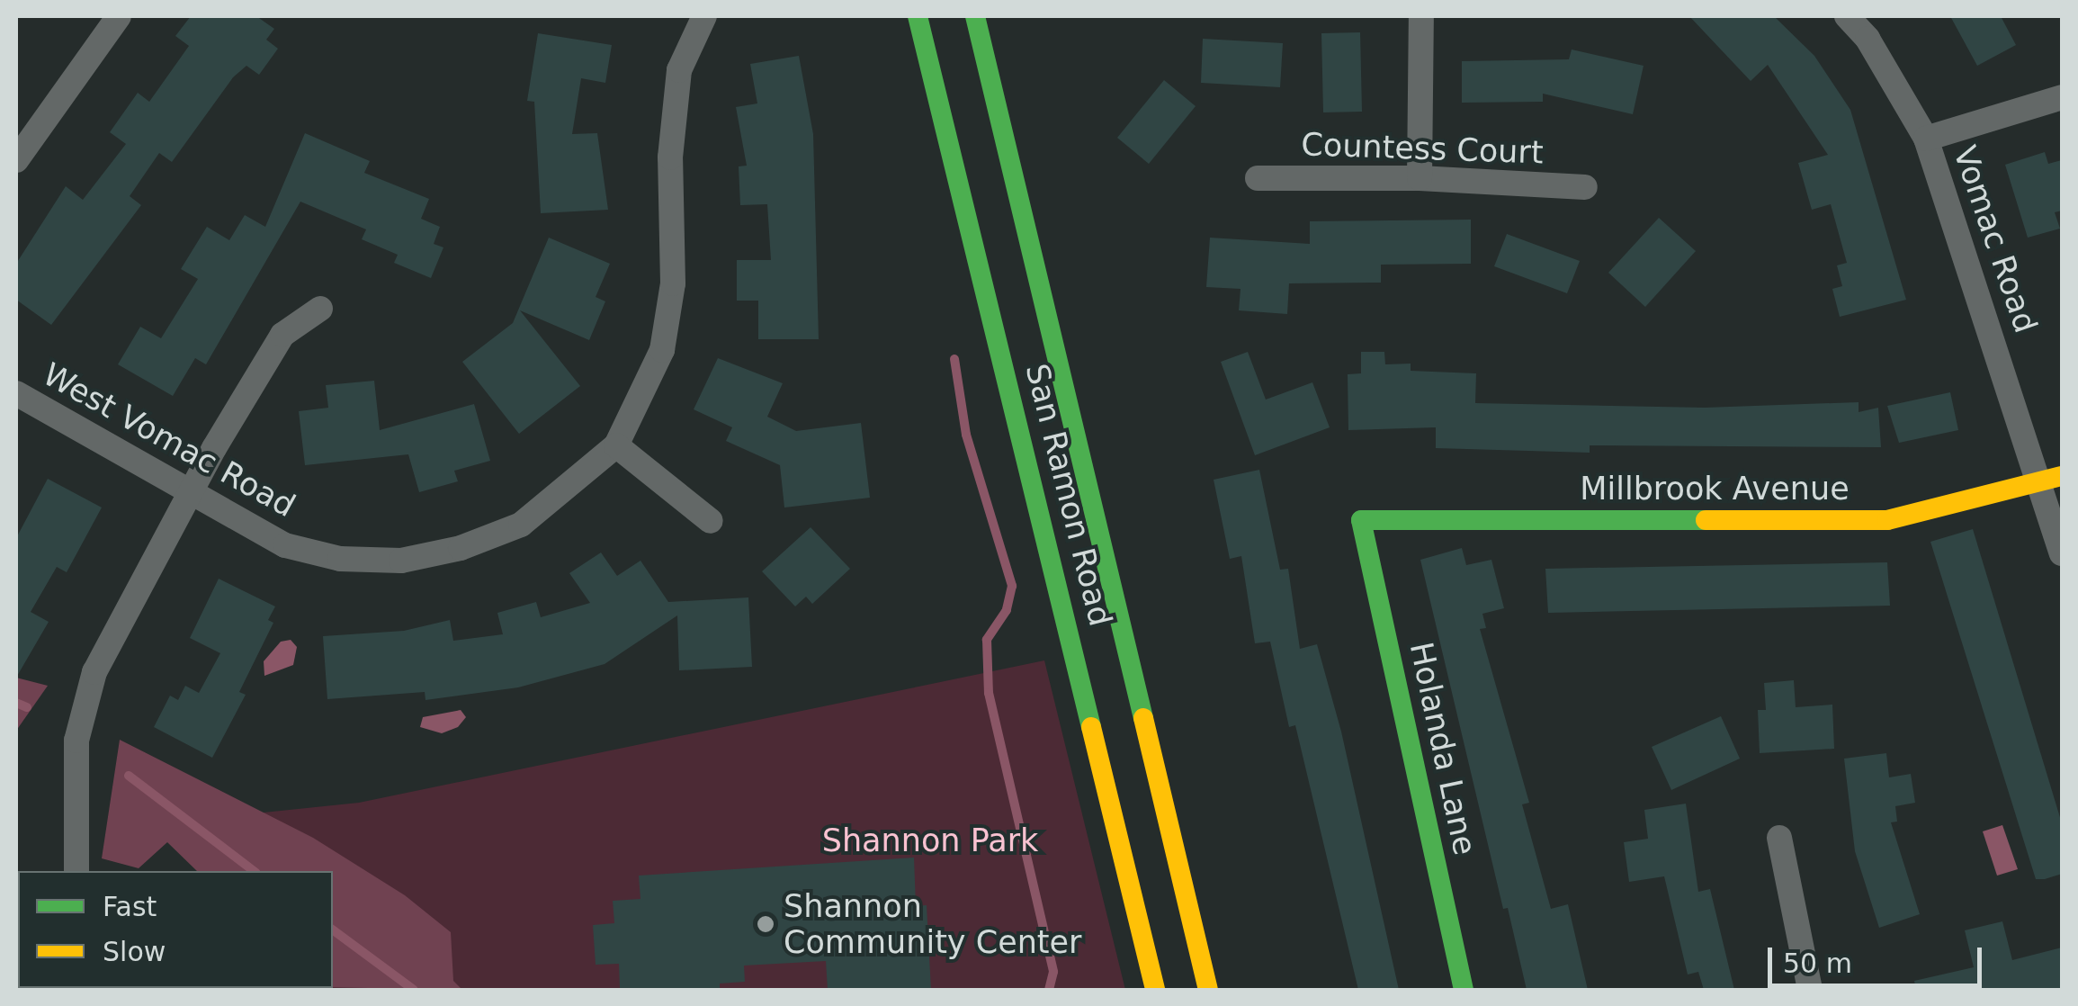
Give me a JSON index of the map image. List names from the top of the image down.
{
  "streets": {
    "main road": ["Millbrook Avenue", "San Ramon Road", "Holanda Lane"],
    "street": ["Countess Court", "Vomac Road", "West Vomac Road"]
  },
  "crossings": [
    ["Vomac Road", "Millbrook Avenue"],
    ["Millbrook Avenue", "Holanda Lane"]
  ],
  "parks": ["Shannon Park"],
  "places": ["Shannon Community Center"],
  "legend": ["Fast", "Slow"],
  "scale_bar": "50 m"
}
